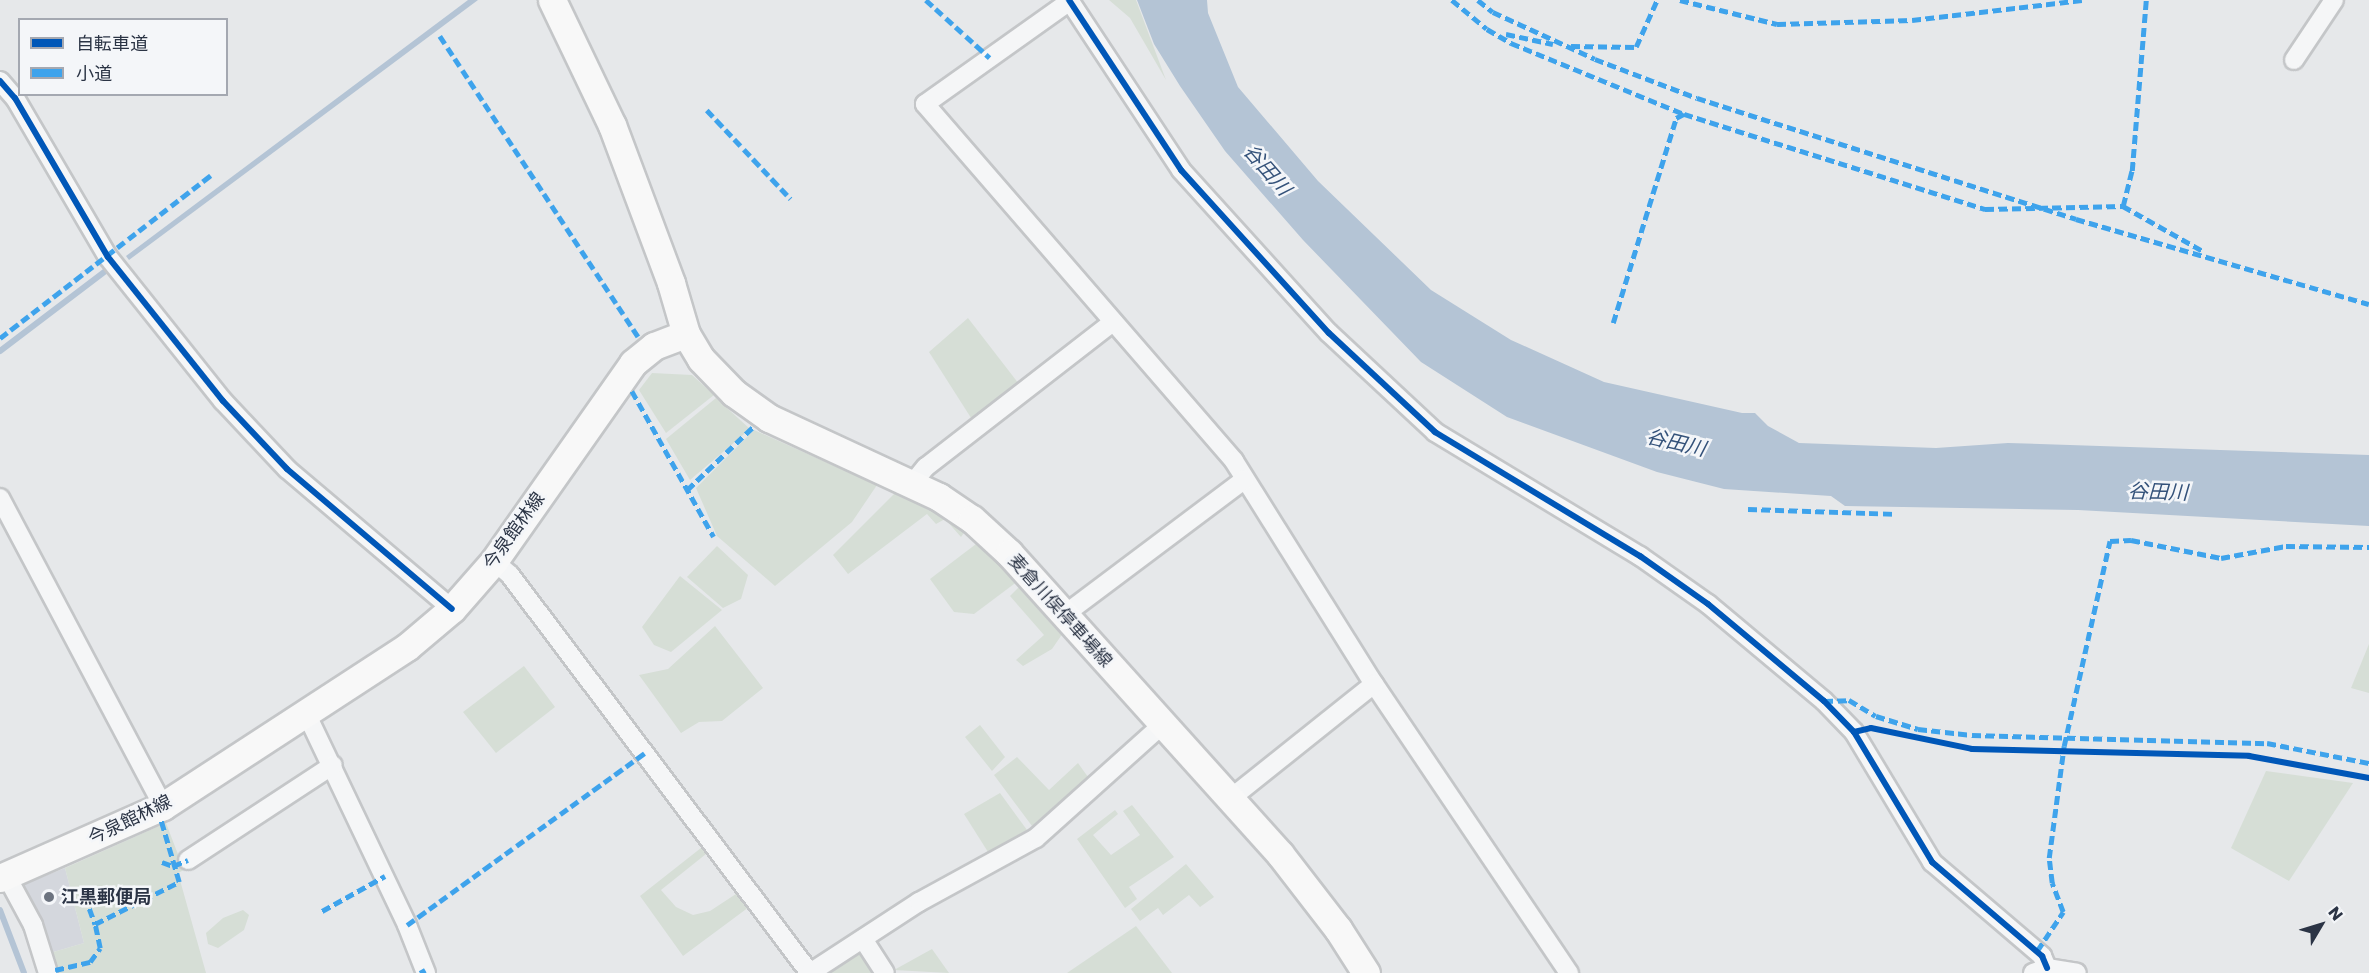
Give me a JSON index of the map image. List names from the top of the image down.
{
  "streets": {
    "main road": ["今泉館林線", "麦倉川俣停車場線"]
  },
  "crossings": [
    ["今泉館林線", "麦倉川俣停車場線"]
  ],
  "water": ["谷田川"],
  "places": ["江黒郵便局"],
  "legend": ["自転車道", "小道"],
  "north": "top right"
}
